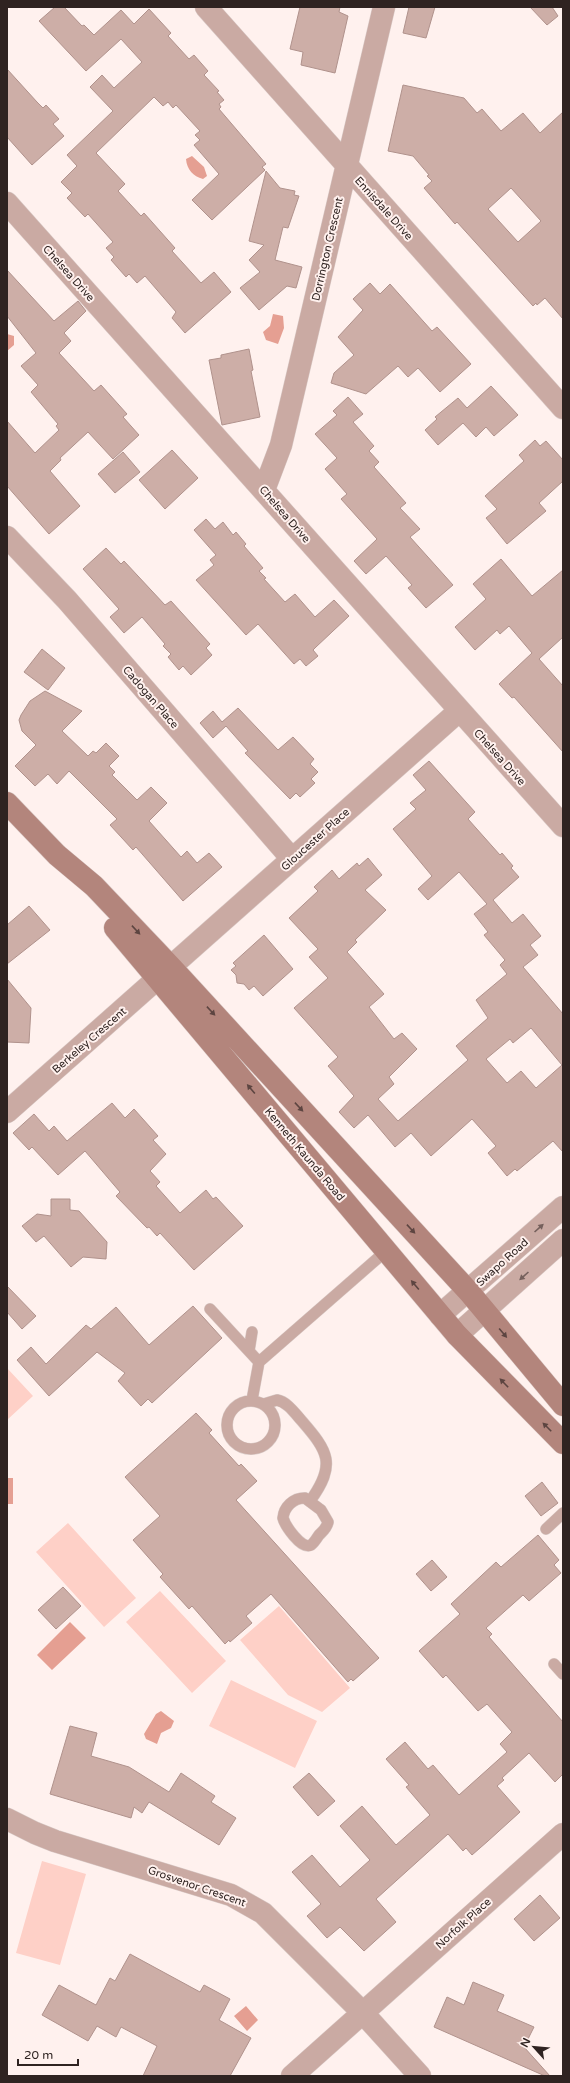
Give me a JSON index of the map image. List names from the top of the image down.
{
  "streets": {
    "main road": ["Kenneth Kaunda Road"],
    "street": [
      "Ennisdale Drive",
      "Dorrington Crescent",
      "Chelsea Drive",
      "Cadogan Place",
      "Gloucester Place",
      "Berkeley Crescent",
      "Swapo Road",
      "Grosvenor Crescent",
      "Norfolk Place"
    ]
  },
  "crossings": [
    ["Ennisdale Drive", "Dorrington Crescent"],
    ["Dorrington Crescent", "Chelsea Drive"],
    ["Chelsea Drive", "Gloucester Place"],
    ["Cadogan Place", "Gloucester Place"],
    ["Gloucester Place", "Berkeley Crescent"],
    ["Gloucester Place", "Kenneth Kaunda Road"],
    ["Berkeley Crescent", "Kenneth Kaunda Road"],
    ["Kenneth Kaunda Road", "Swapo Road"],
    ["Grosvenor Crescent", "Norfolk Place"]
  ],
  "scale_bar": "20 m",
  "north": "top left"
}
